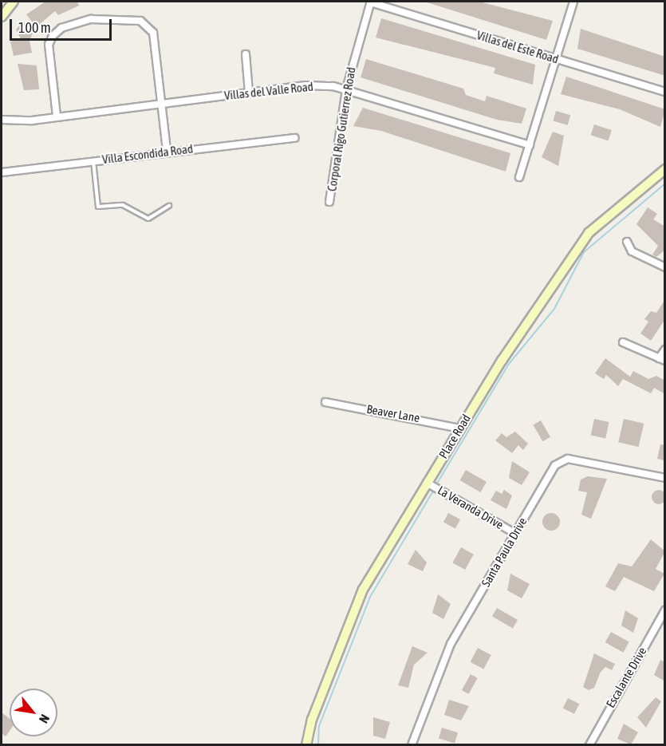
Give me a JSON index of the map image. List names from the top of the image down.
{
  "streets": {
    "street": [
      "Villas del Este Road",
      "Villas del Valle Road",
      "Corporal Rigo Gutierrez Road",
      "Villa Escondida Road",
      "Beaver Lane",
      "Place Road",
      "La Veranda Drive",
      "Santa Paula Drive",
      "Escalante Drive"
    ]
  },
  "crossings": [
    ["Villas del Este Road", "Corporal Rigo Gutierrez Road"],
    ["Villas del Valle Road", "Corporal Rigo Gutierrez Road"],
    ["Beaver Lane", "Place Road"],
    ["Place Road", "La Veranda Drive"],
    ["La Veranda Drive", "Santa Paula Drive"]
  ],
  "scale_bar": "100 m",
  "north": "bottom right"
}
